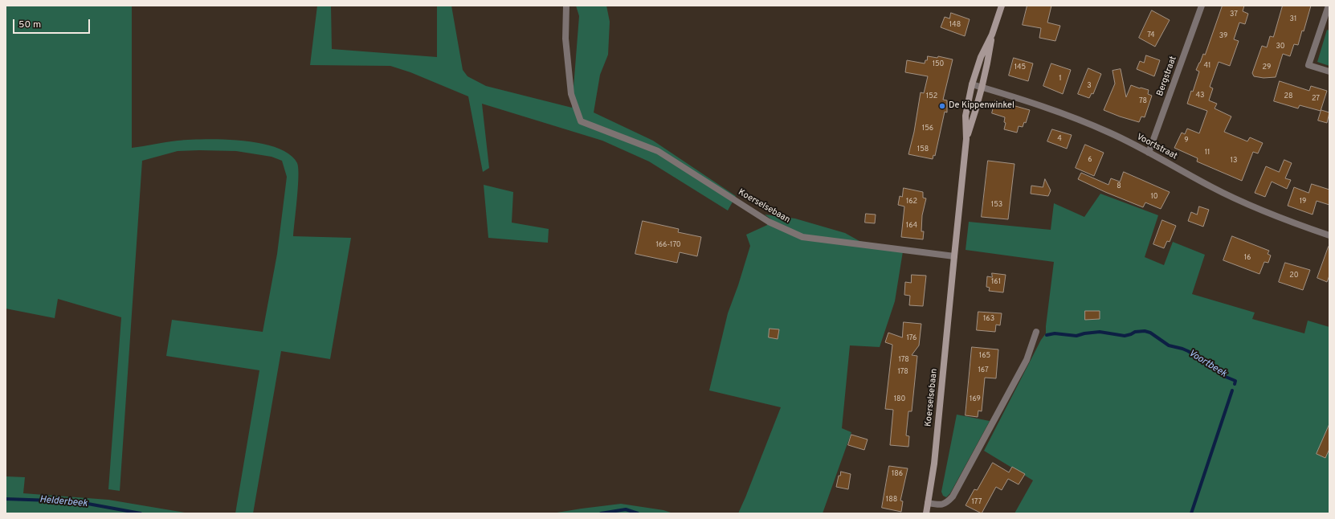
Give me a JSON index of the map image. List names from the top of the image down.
{
  "streets": {
    "street": ["Bergstraat", "Voortstraat", "Koerselsebaan"]
  },
  "crossings": [
    ["Bergstraat", "Voortstraat"],
    ["Voortstraat", "Koerselsebaan"]
  ],
  "water": ["Voortbeek", "Helderbeek"],
  "places": ["De Kippenwinkel"],
  "house_numbers": [
    "37",
    "31",
    "148",
    "74",
    "39",
    "30",
    "150",
    "41",
    "145",
    "29",
    "1",
    "3",
    "43",
    "152",
    "28",
    "27",
    "78",
    "156",
    "4",
    "9",
    "158",
    "11",
    "6",
    "13",
    "8",
    "10",
    "162",
    "19",
    "153",
    "164",
    "166-170",
    "16",
    "20",
    "161",
    "163",
    "176",
    "165",
    "178",
    "167",
    "178",
    "180",
    "169",
    "186",
    "188",
    "177"
  ],
  "scale_bar": "50 m"
}
